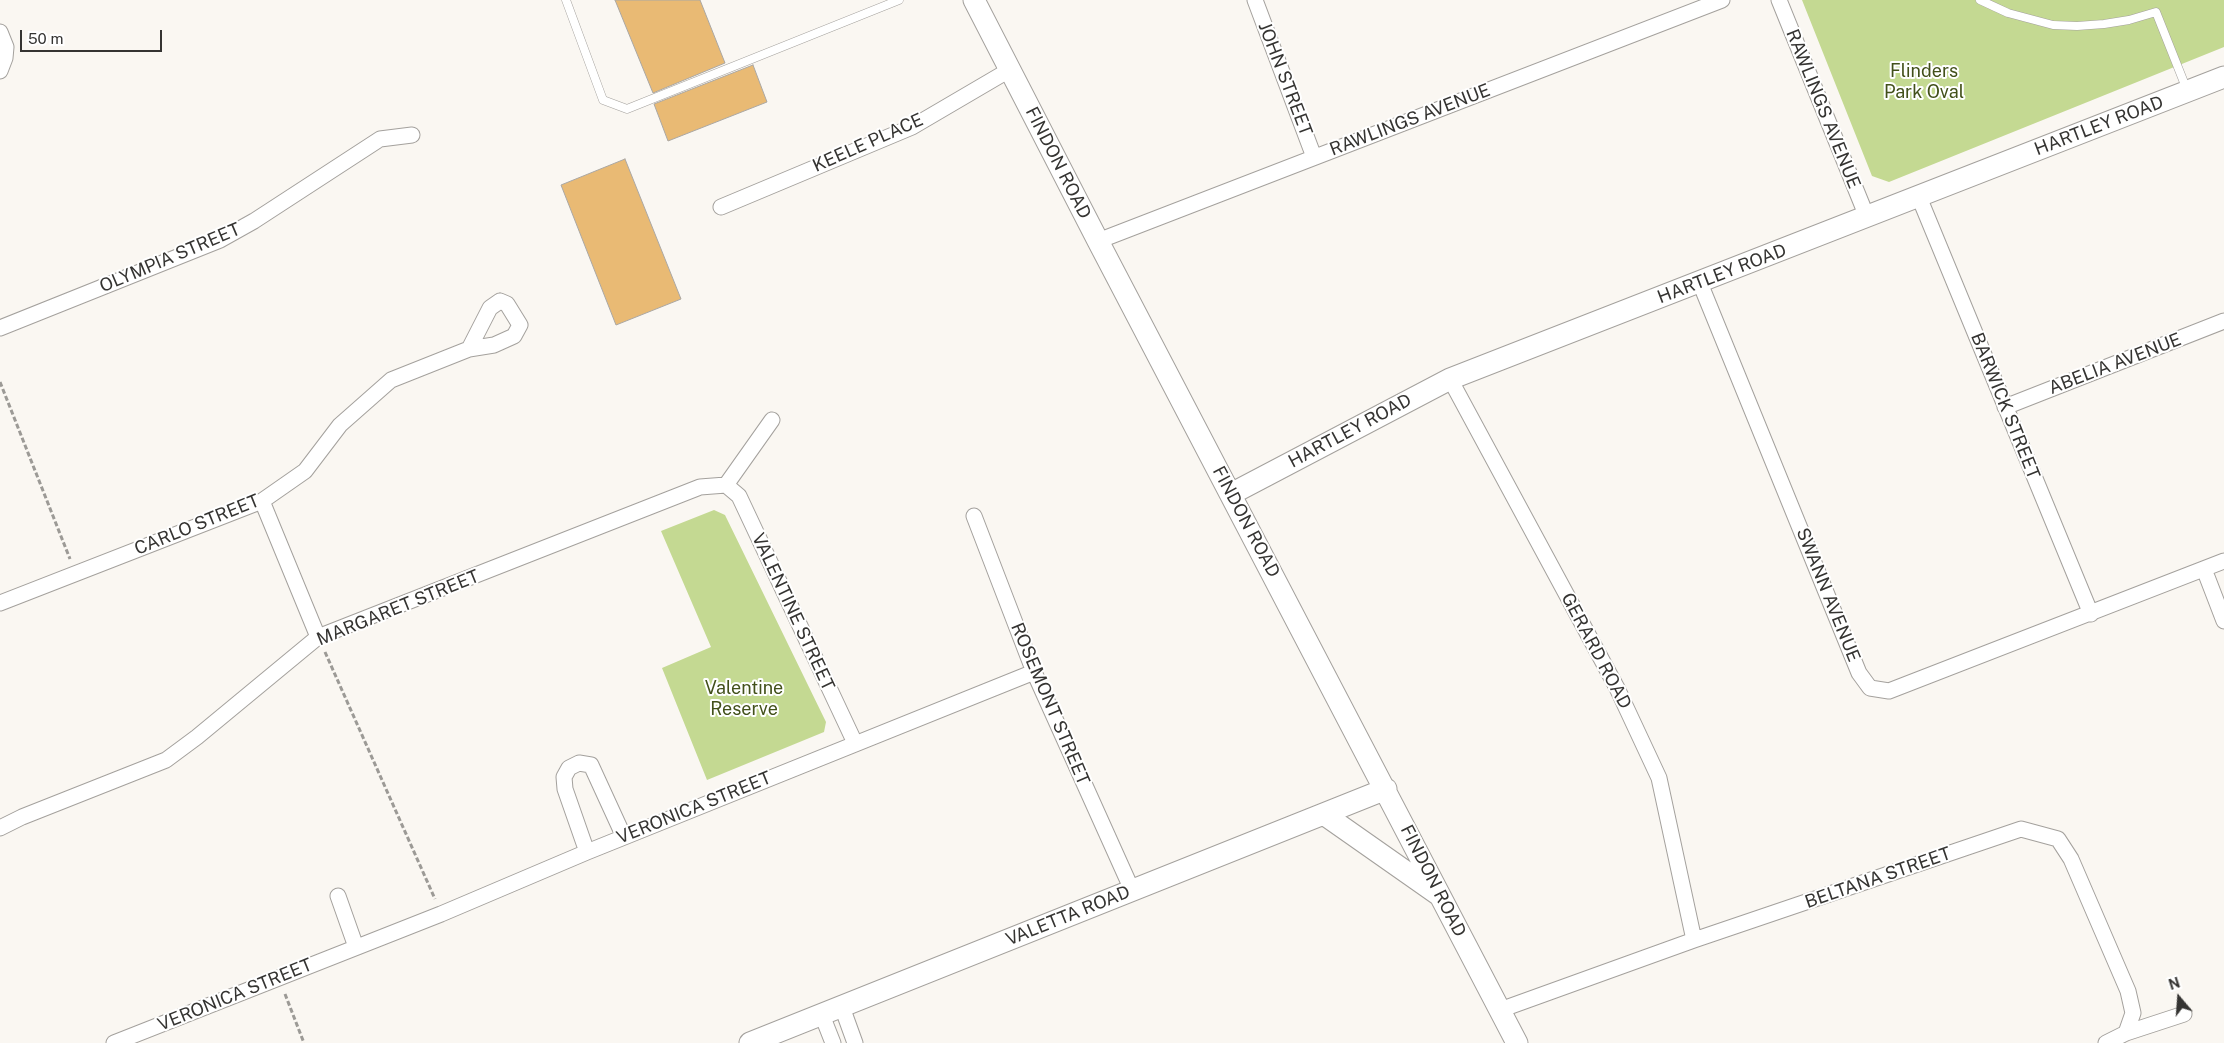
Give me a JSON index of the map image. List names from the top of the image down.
{
  "streets": {
    "street": [
      "JOHN STREET",
      "RAWLINGS AVENUE",
      "HARTLEY ROAD",
      "KEELE PLACE",
      "FINDON ROAD",
      "OLYMPIA STREET",
      "ABELIA AVENUE",
      "BARWICK STREET",
      "CARLO STREET",
      "SWANN AVENUE",
      "MARGARET STREET",
      "VALENTINE STREET",
      "GERARD ROAD",
      "ROSEMONT STREET",
      "VERONICA STREET",
      "BELTANA STREET",
      "VALETTA ROAD"
    ]
  },
  "crossings": [
    ["JOHN STREET", "RAWLINGS AVENUE"],
    ["RAWLINGS AVENUE", "HARTLEY ROAD"],
    ["RAWLINGS AVENUE", "FINDON ROAD"],
    ["HARTLEY ROAD", "FINDON ROAD"],
    ["HARTLEY ROAD", "BARWICK STREET"],
    ["HARTLEY ROAD", "SWANN AVENUE"],
    ["HARTLEY ROAD", "GERARD ROAD"],
    ["KEELE PLACE", "FINDON ROAD"],
    ["FINDON ROAD", "BELTANA STREET"],
    ["FINDON ROAD", "VALETTA ROAD"],
    ["ABELIA AVENUE", "BARWICK STREET"],
    ["BARWICK STREET", "SWANN AVENUE"],
    ["MARGARET STREET", "VALENTINE STREET"],
    ["VALENTINE STREET", "VERONICA STREET"],
    ["GERARD ROAD", "BELTANA STREET"],
    ["ROSEMONT STREET", "VERONICA STREET"],
    ["ROSEMONT STREET", "VALETTA ROAD"]
  ],
  "parks": ["Flinders Park Oval", "Valentine Reserve"],
  "scale_bar": "50 m",
  "north": "top"
}
